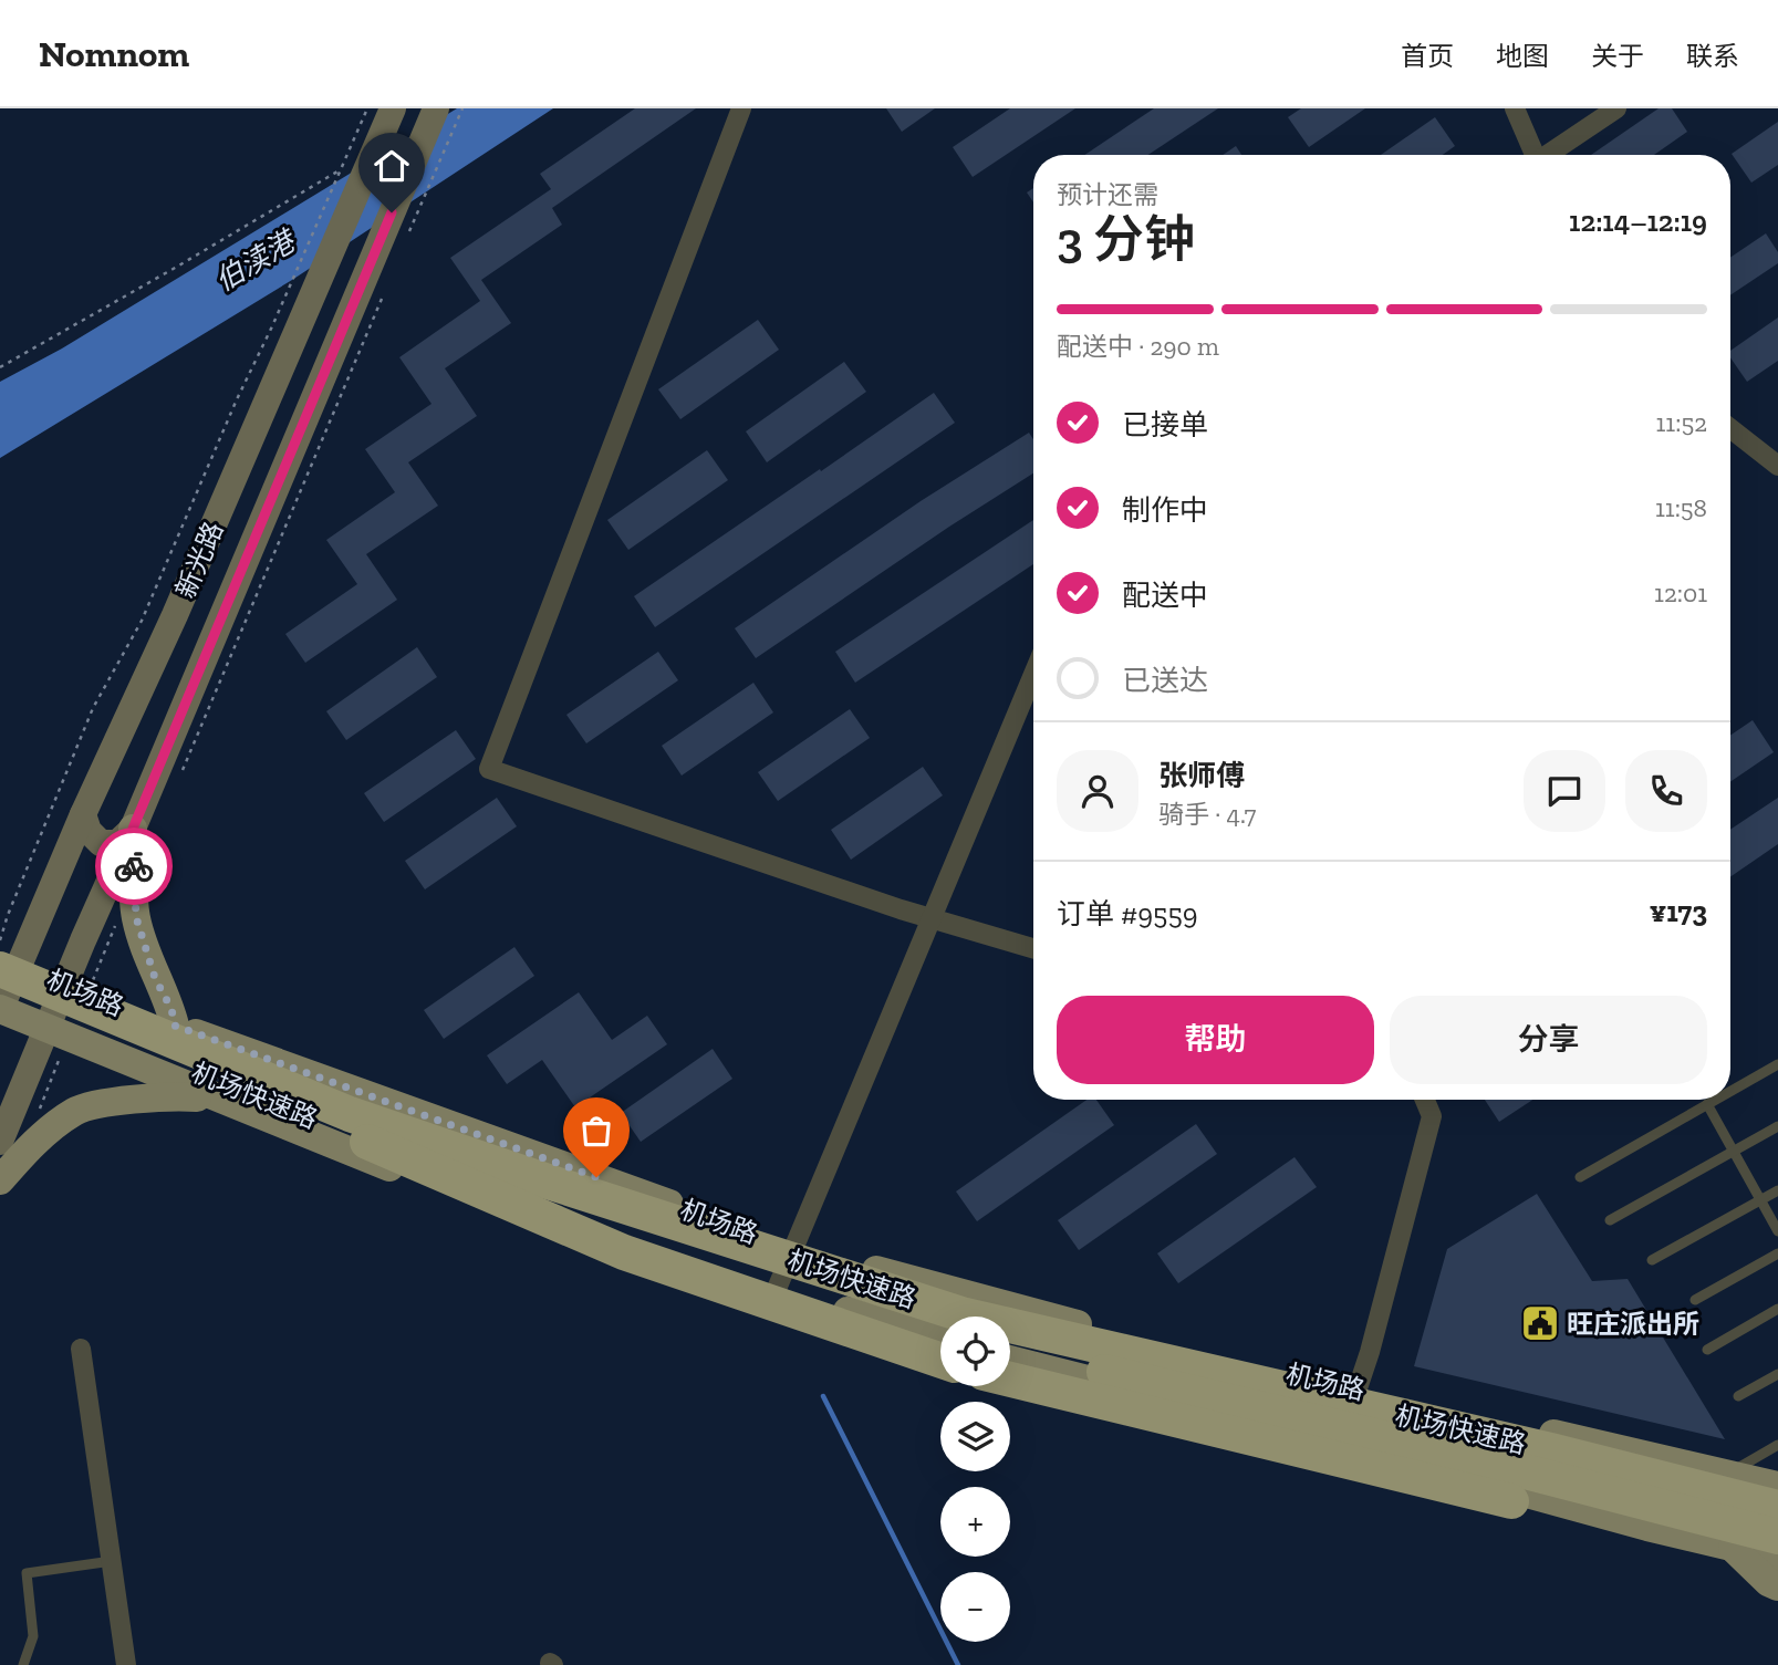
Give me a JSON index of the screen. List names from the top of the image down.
{
  "streets": {
    "highway": ["机场快速路"],
    "main road": ["新光路", "机场路"]
  },
  "crossings": [
    ["新光路", "机场路"],
    ["新光路", "机场快速路"],
    ["机场路", "机场快速路"]
  ],
  "water": ["伯渎港"],
  "places": {
    "public building": ["旺庄派出所"]
  },
  "page": {
    "header": "Nomnom",
    "nav": [
      "首页",
      "地图",
      "关于",
      "联系"
    ],
    "heading": ["3 分钟", "预计还需", "12:14–12:19"],
    "panel": [
      "张师傅",
      "骑手 · 4.7",
      "订单 #9559",
      "¥173"
    ],
    "bar": "配送中 · 290 m",
    "list": [
      ["已接单", "11:52"],
      ["制作中", "11:58"],
      ["配送中", "12:01"],
      "已送达"
    ],
    "buttons": ["帮助", "分享"],
    "map_buttons": ["+", "−"]
  }
}
